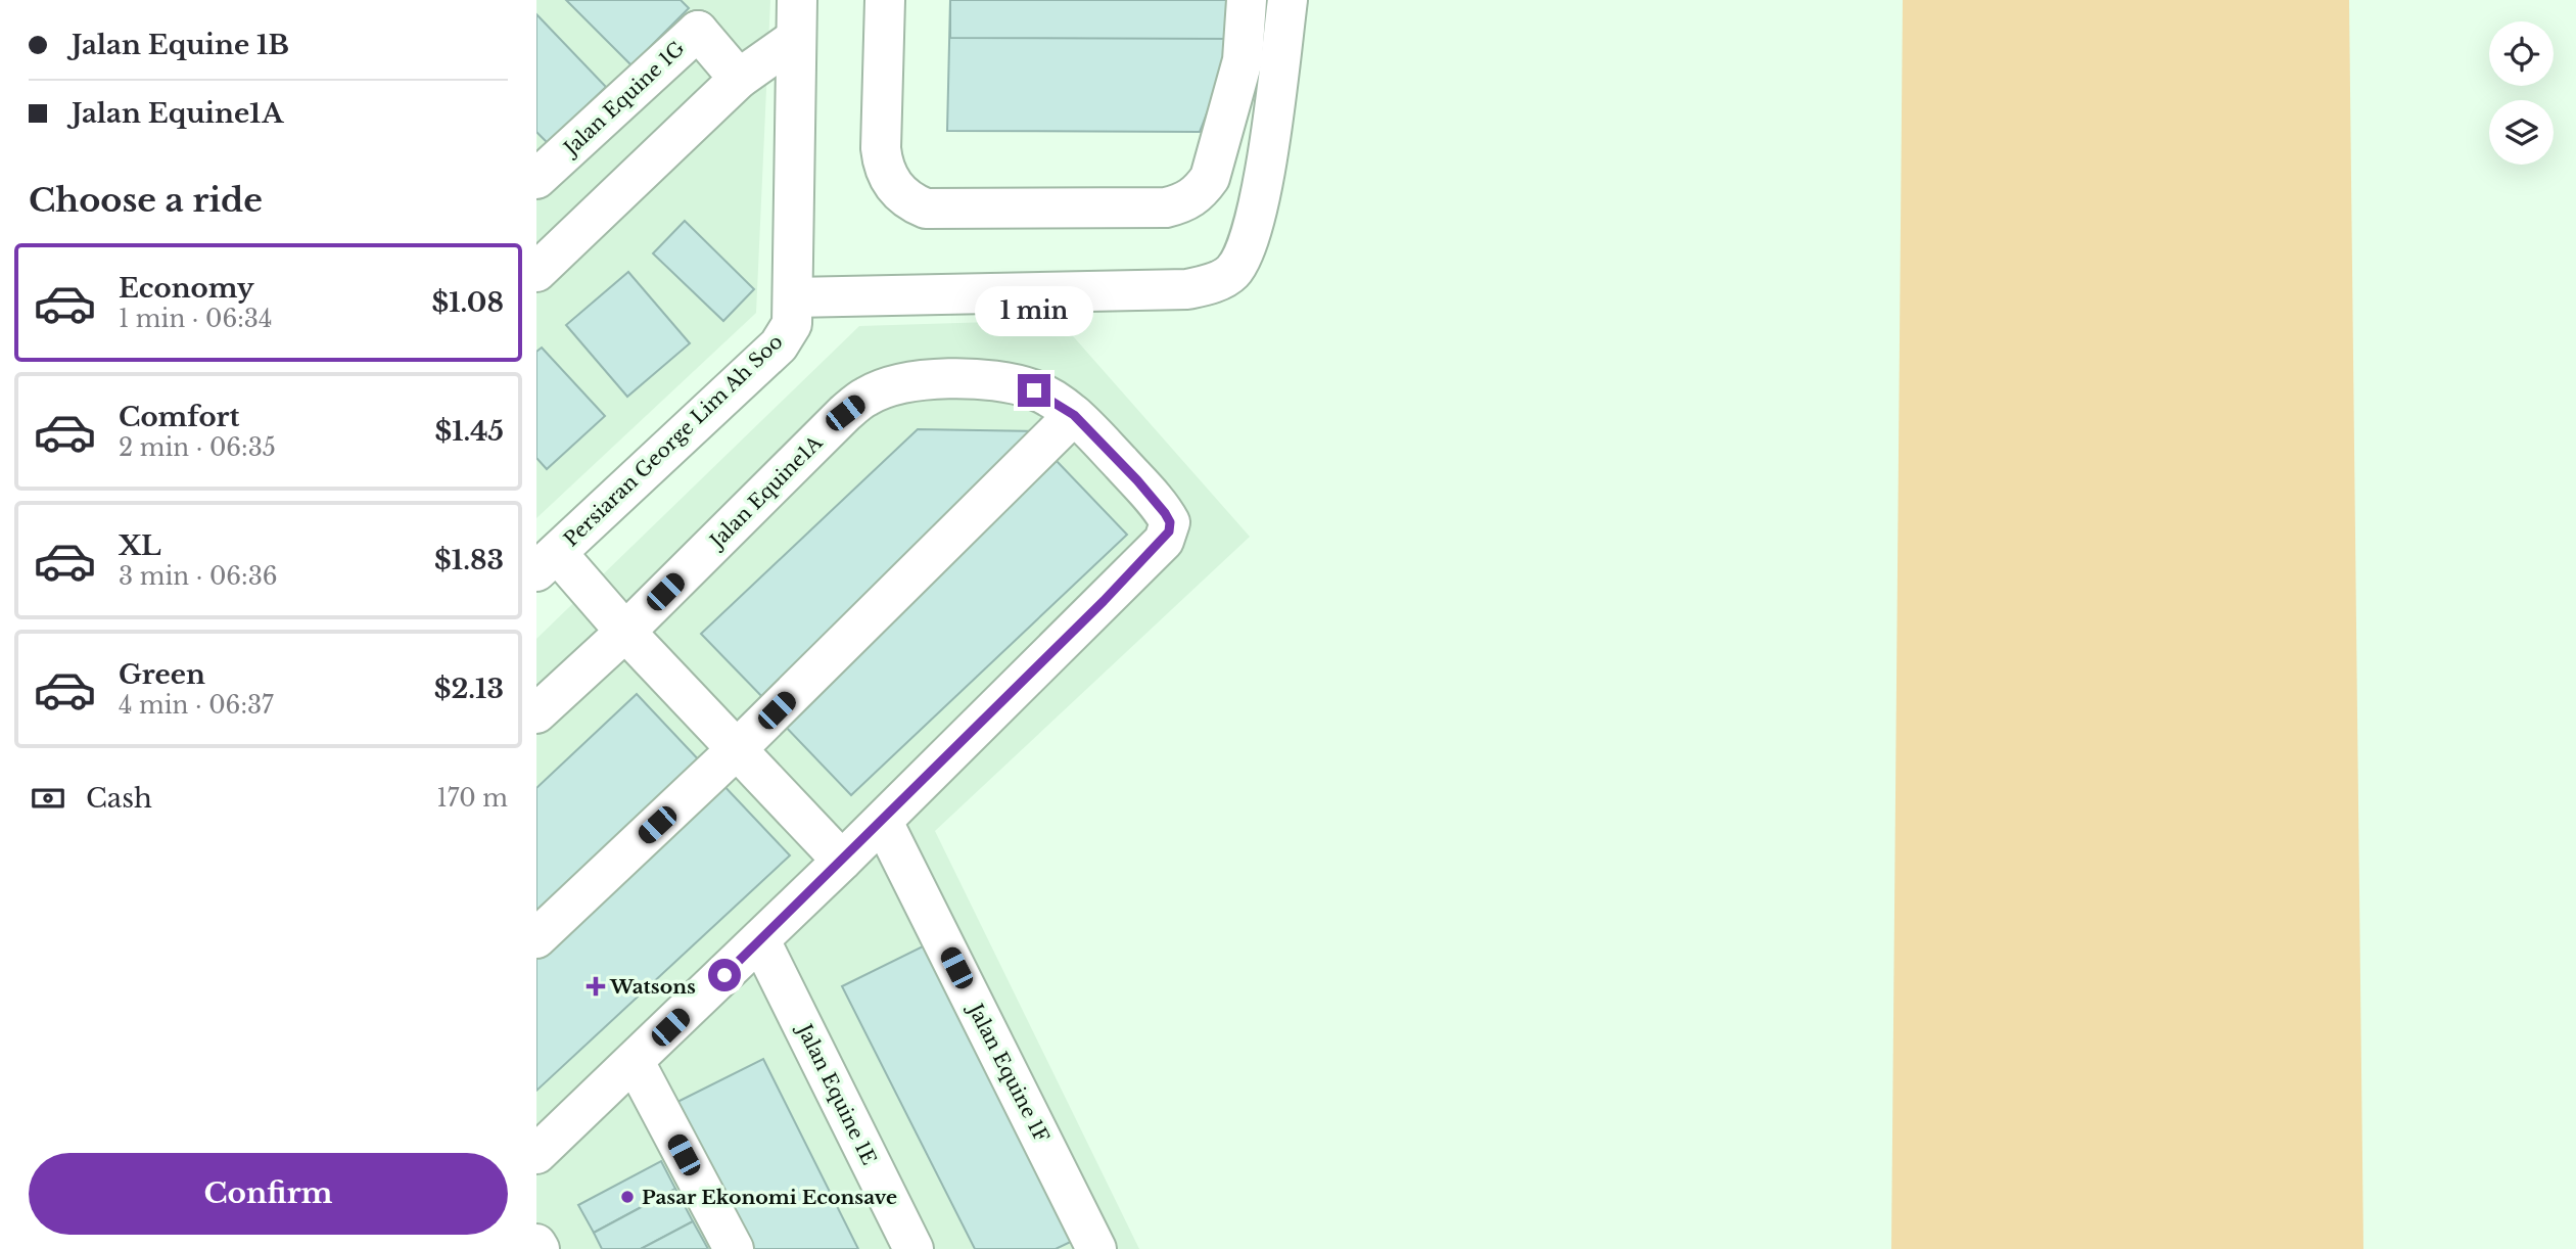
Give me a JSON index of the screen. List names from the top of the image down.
{
  "streets": {
    "street": [
      "Jalan Equine 1G",
      "Persiaran George Lim Ah Soo",
      "Jalan Equine1A",
      "Jalan Equine 1F",
      "Jalan Equine 1E"
    ]
  },
  "crossings": [
    ["Jalan Equine1A", "Jalan Equine 1F"]
  ],
  "places": {
    "health": ["Watsons"],
    "other": ["Pasar Ekonomi Econsave"]
  },
  "page": {
    "banner": ["Jalan Equine 1B", "Jalan Equine1A"],
    "heading": "Choose a ride",
    "list": [
      {
        "name": "Economy",
        "note": "1 min · 06:34",
        "value": "$1.08"
      },
      {
        "name": "Comfort",
        "note": "2 min · 06:35",
        "value": "$1.45"
      },
      {
        "name": "XL",
        "note": "3 min · 06:36",
        "value": "$1.83"
      },
      {
        "name": "Green",
        "note": "4 min · 06:37",
        "value": "$2.13"
      }
    ],
    "bubble": "1 min",
    "pay": ["Cash", "170 m"],
    "buttons": "Confirm"
  }
}
